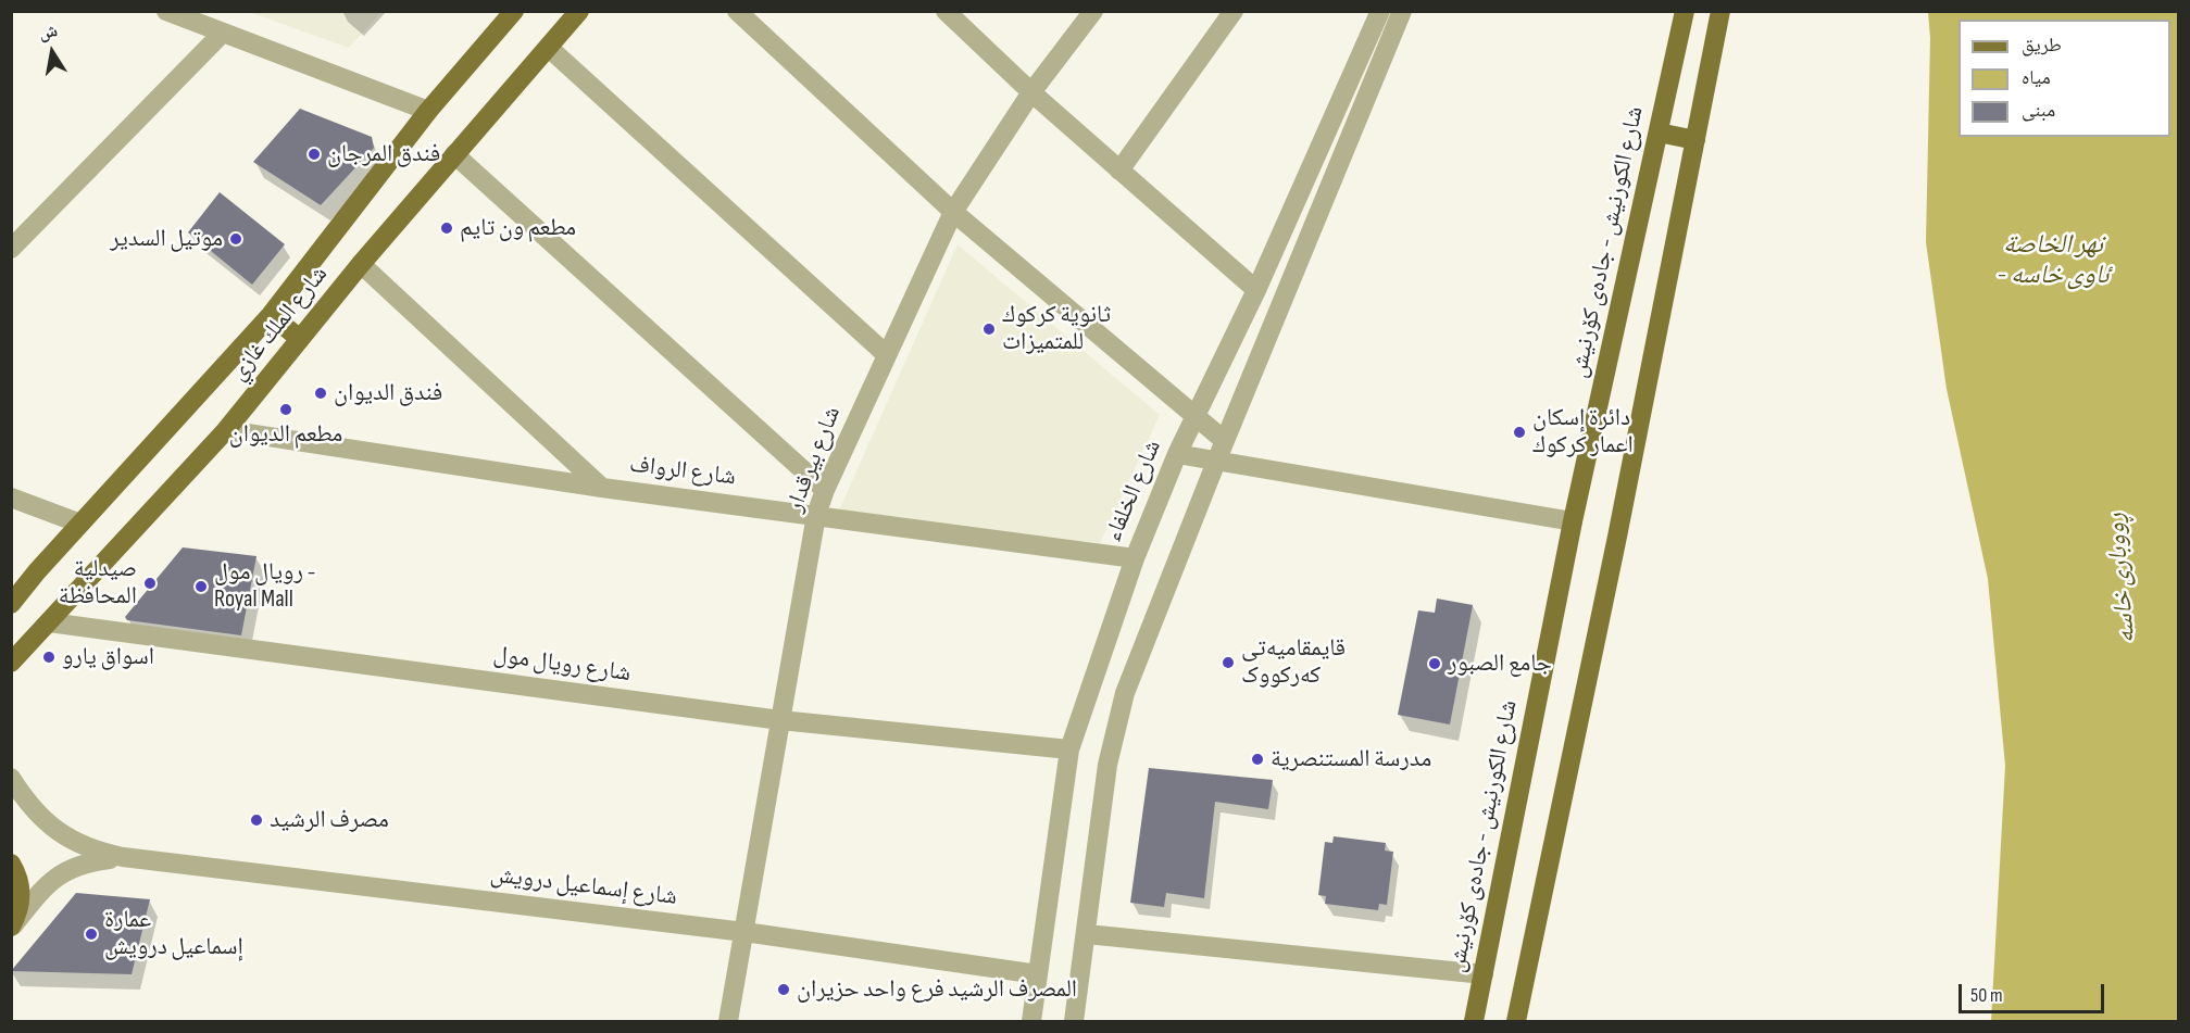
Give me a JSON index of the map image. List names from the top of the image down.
{
  "streets": {
    "main road": ["شارع الكورنيش - جادەی کۆرنیش", "شارع الملك غازي"],
    "street": [
      "شارع بيرقدار",
      "شارع الرواف",
      "شارع الخلفاء",
      "شارع رويال مول",
      "شارع إسماعيل درويش"
    ]
  },
  "crossings": [
    ["شارع الملك غازي", "شارع الرواف"],
    ["شارع الملك غازي", "شارع رويال مول"],
    ["شارع بيرقدار", "شارع الرواف"],
    ["شارع بيرقدار", "شارع رويال مول"],
    ["شارع بيرقدار", "شارع إسماعيل درويش"],
    ["شارع الرواف", "شارع الخلفاء"],
    ["شارع الخلفاء", "شارع رويال مول"],
    ["شارع الخلفاء", "شارع إسماعيل درويش"]
  ],
  "water": ["نهر الخاصة - ئاوی خاسە", "ڕووباری خاسە"],
  "places": [
    "فندق المرجان",
    "مطعم ون تايم",
    "موتيل السدير",
    "ثانوية كركوك للمتميزات",
    "فندق الديوان",
    "مطعم الديوان",
    "دائرة إسكان اعمار كركوك",
    "صيدلية المحافظة",
    "رويال مول - Royal Mall",
    "اسواق يارو",
    "قایمقامیەتی کەرکووک",
    "جامع الصبور",
    "مدرسة المستنصرية",
    "مصرف الرشيد",
    "عمارة إسماعيل درويش",
    "المصرف الرشید فرع واحد حزیران"
  ],
  "legend": ["طريق", "مياه", "مبنى"],
  "scale_bar": "50 m",
  "north": "top"
}
